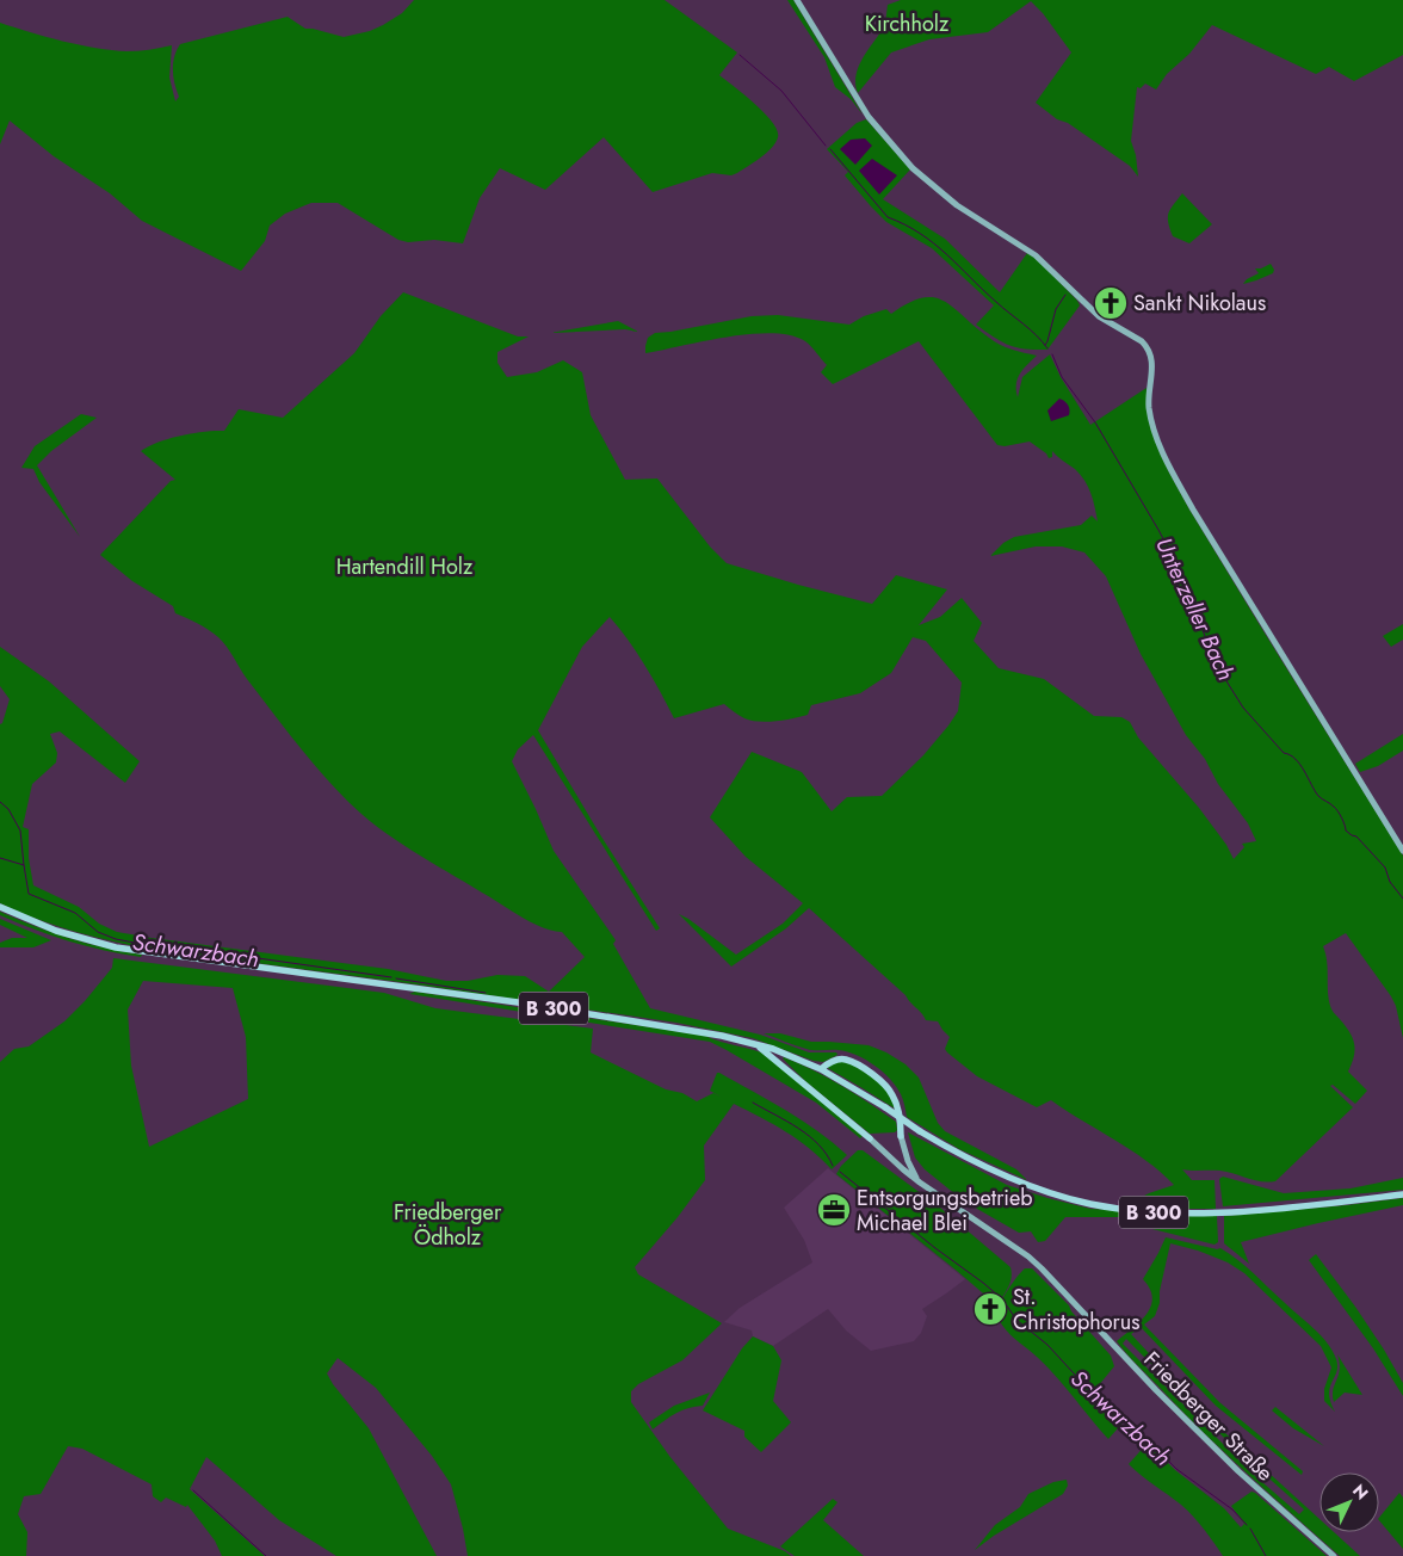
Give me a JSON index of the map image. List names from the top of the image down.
{
  "streets": {
    "main road": ["B 300"],
    "street": ["Friedberger Straße"]
  },
  "water": ["Unterzeller Bach", "Schwarzbach"],
  "parks": ["Kirchholz", "Hartendill Holz", "Friedberger Ödholz"],
  "places": {
    "church": ["Sankt Nikolaus", "St. Christophorus"],
    "office": ["Entsorgungsbetrieb Michael Blei"]
  },
  "north": "top right"
}
